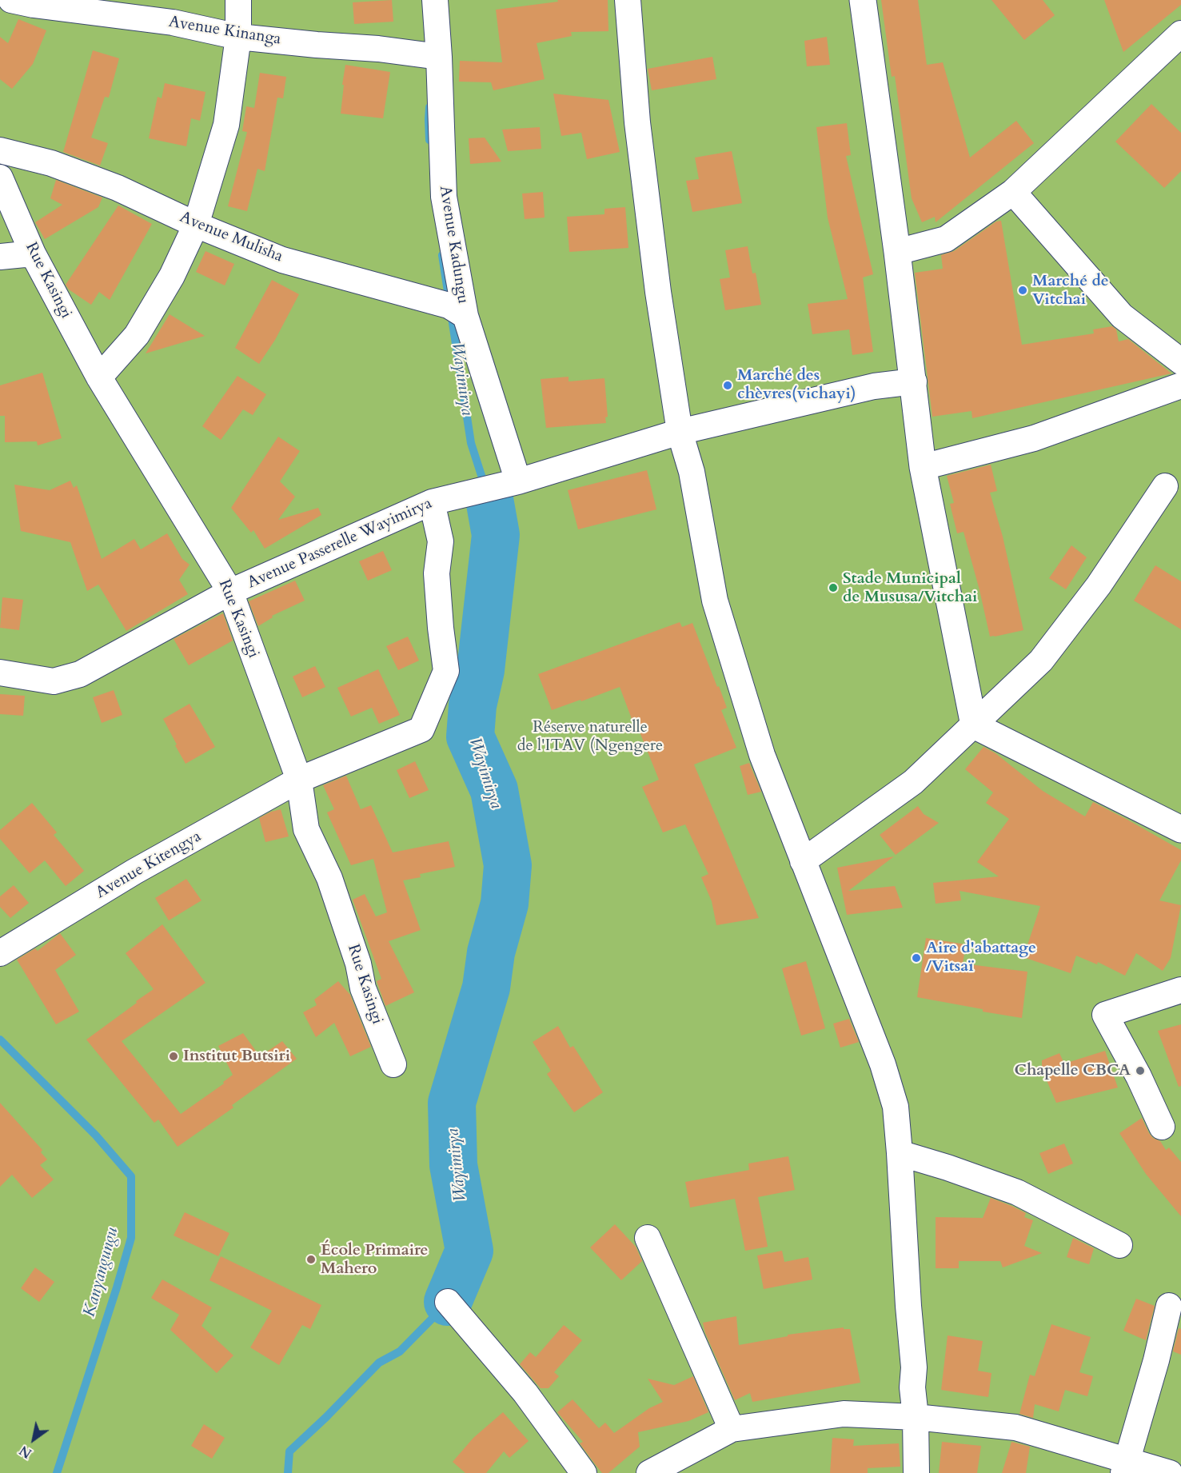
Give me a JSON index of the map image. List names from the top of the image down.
{
  "streets": {
    "street": [
      "Avenue Kinanga",
      "Avenue Mulisha",
      "Avenue Kadungu",
      "Rue Kasingi",
      "Avenue Passerelle Wayimirya",
      "Avenue Kitengya"
    ]
  },
  "crossings": [
    ["Avenue Kinanga", "Avenue Kadungu"],
    ["Avenue Mulisha", "Avenue Kadungu"],
    ["Avenue Kadungu", "Avenue Passerelle Wayimirya"],
    ["Rue Kasingi", "Avenue Passerelle Wayimirya"],
    ["Rue Kasingi", "Avenue Kitengya"],
    ["Avenue Passerelle Wayimirya", "Avenue Kitengya"]
  ],
  "water": ["Wayimirya", "Kanyangungu"],
  "parks": ["Réserve naturelle de l'ITAV (Ngengere"],
  "places": [
    "Marché de Vitchai",
    "Marché des chèvres(vichayi)",
    "Stade Municipal de Mususa/Vitchai",
    "Aire d'abattage /Vitsaï",
    "Institut Butsiri",
    "Chapelle CBCA",
    "École Primaire Mahero"
  ],
  "north": "bottom left"
}
